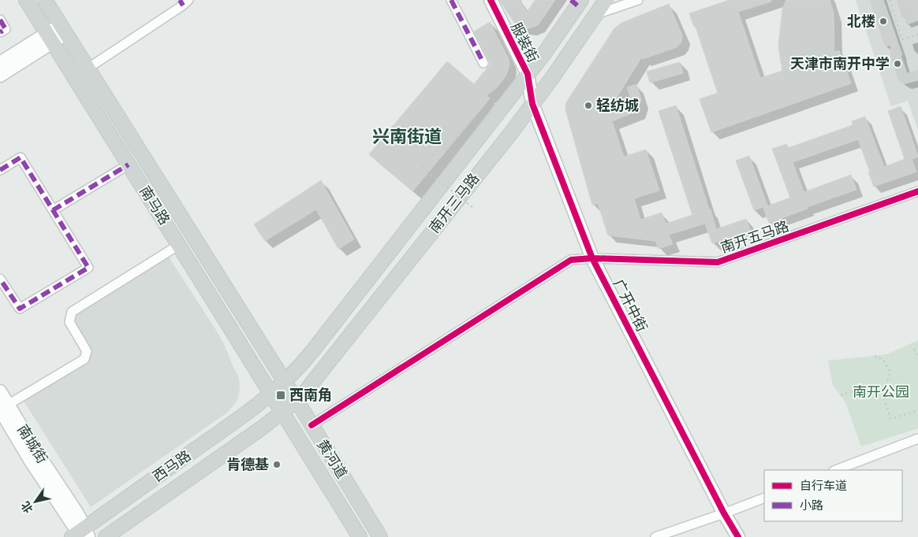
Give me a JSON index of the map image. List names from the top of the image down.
{
  "streets": {
    "main road": [
      "南开三马路",
      "南马路",
      "黄河道",
      "西马路"
    ],
    "street": [
      "服装街",
      "南开五马路",
      "广开中街",
      "南城街"
    ]
  },
  "crossings": [
    ["服装街", "南开三马路"],
    ["服装街", "广开中街"],
    ["南开三马路", "南马路"],
    ["南开三马路", "广开中街"],
    ["南开三马路", "黄河道"],
    ["南开三马路", "西马路"],
    ["南马路", "黄河道"],
    ["南马路", "西马路"],
    ["南开五马路", "广开中街"],
    ["南开五马路", "黄河道"],
    ["南城街", "西马路"],
    ["黄河道", "西马路"]
  ],
  "districts": ["兴南街道"],
  "parks": ["南开公园"],
  "places": {
    "other": [
      "北楼",
      "天津市南开中学",
      "轻纺城",
      "肯德基"
    ],
    "transit": ["西南角"]
  },
  "legend": ["自行车道", "小路"],
  "north": "bottom left"
}
